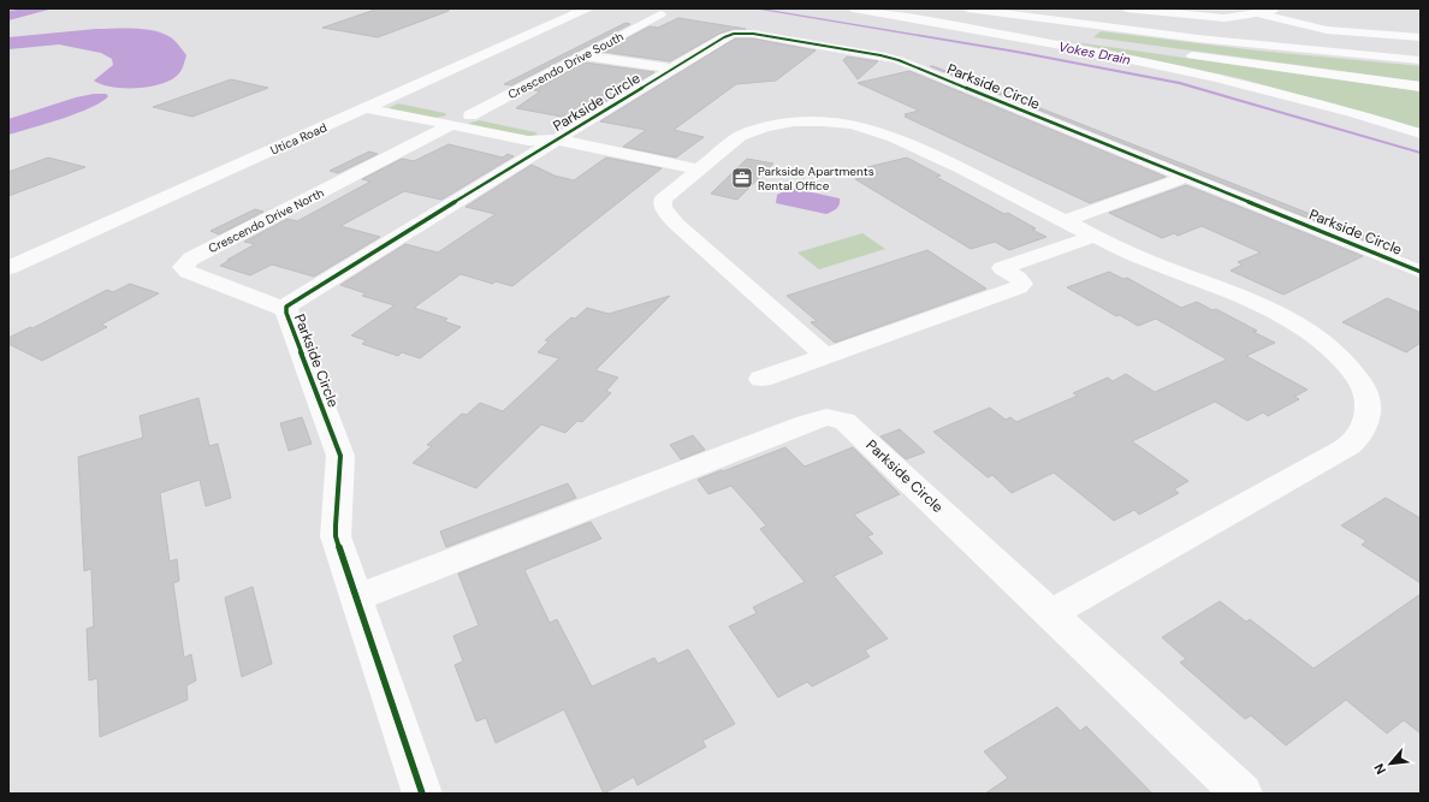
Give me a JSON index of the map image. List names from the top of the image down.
{
  "streets": {
    "main road": [
      "Crescendo Drive South",
      "Parkside Circle",
      "Utica Road",
      "Crescendo Drive North"
    ]
  },
  "crossings": [
    ["Crescendo Drive South", "Parkside Circle"],
    ["Parkside Circle", "Utica Road"],
    ["Parkside Circle", "Crescendo Drive North"]
  ],
  "water": ["Vokes Drain"],
  "places": {
    "office": ["Parkside Apartments Rental Office"]
  },
  "north": "bottom left"
}
